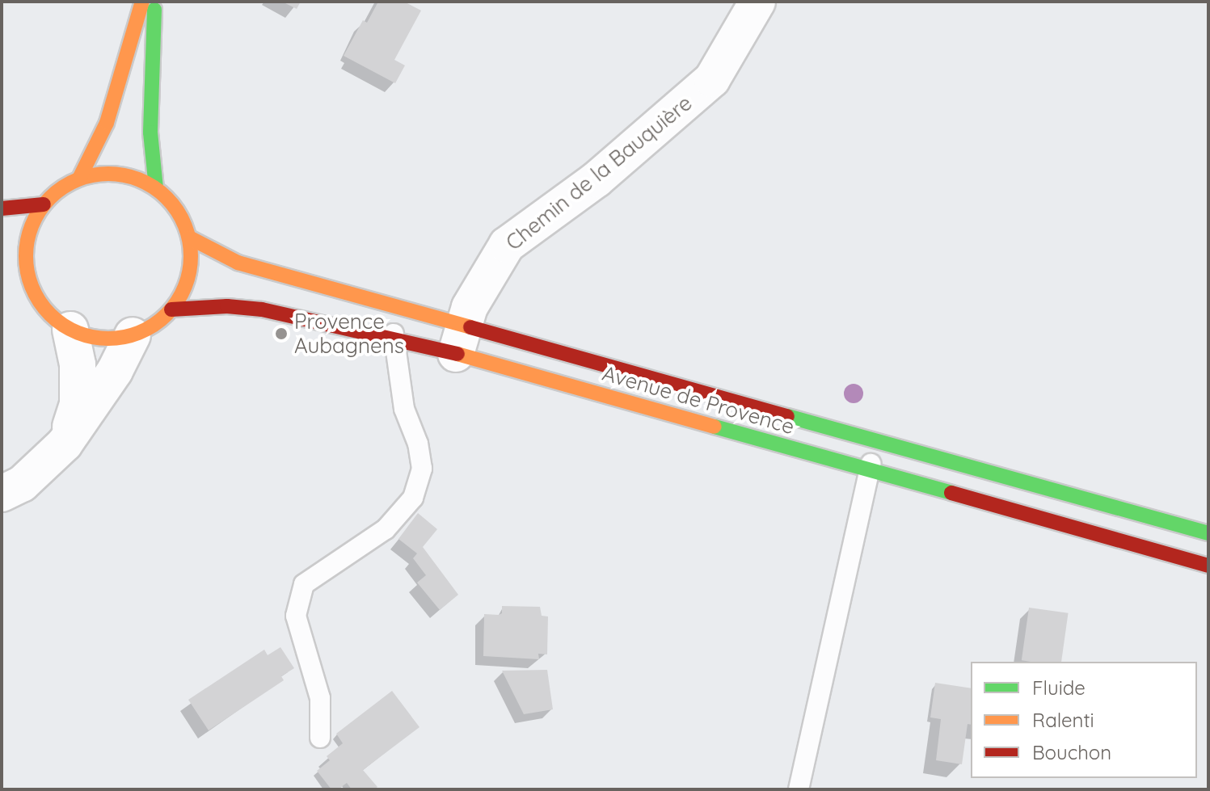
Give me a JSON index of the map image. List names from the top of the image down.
{
  "streets": {
    "main road": ["Avenue de Provence"],
    "street": ["Chemin de la Bauquière"]
  },
  "crossings": [
    ["Chemin de la Bauquière", "Avenue de Provence"]
  ],
  "places": ["Provence Aubagnens"],
  "legend": ["Fluide", "Ralenti", "Bouchon"]
}
